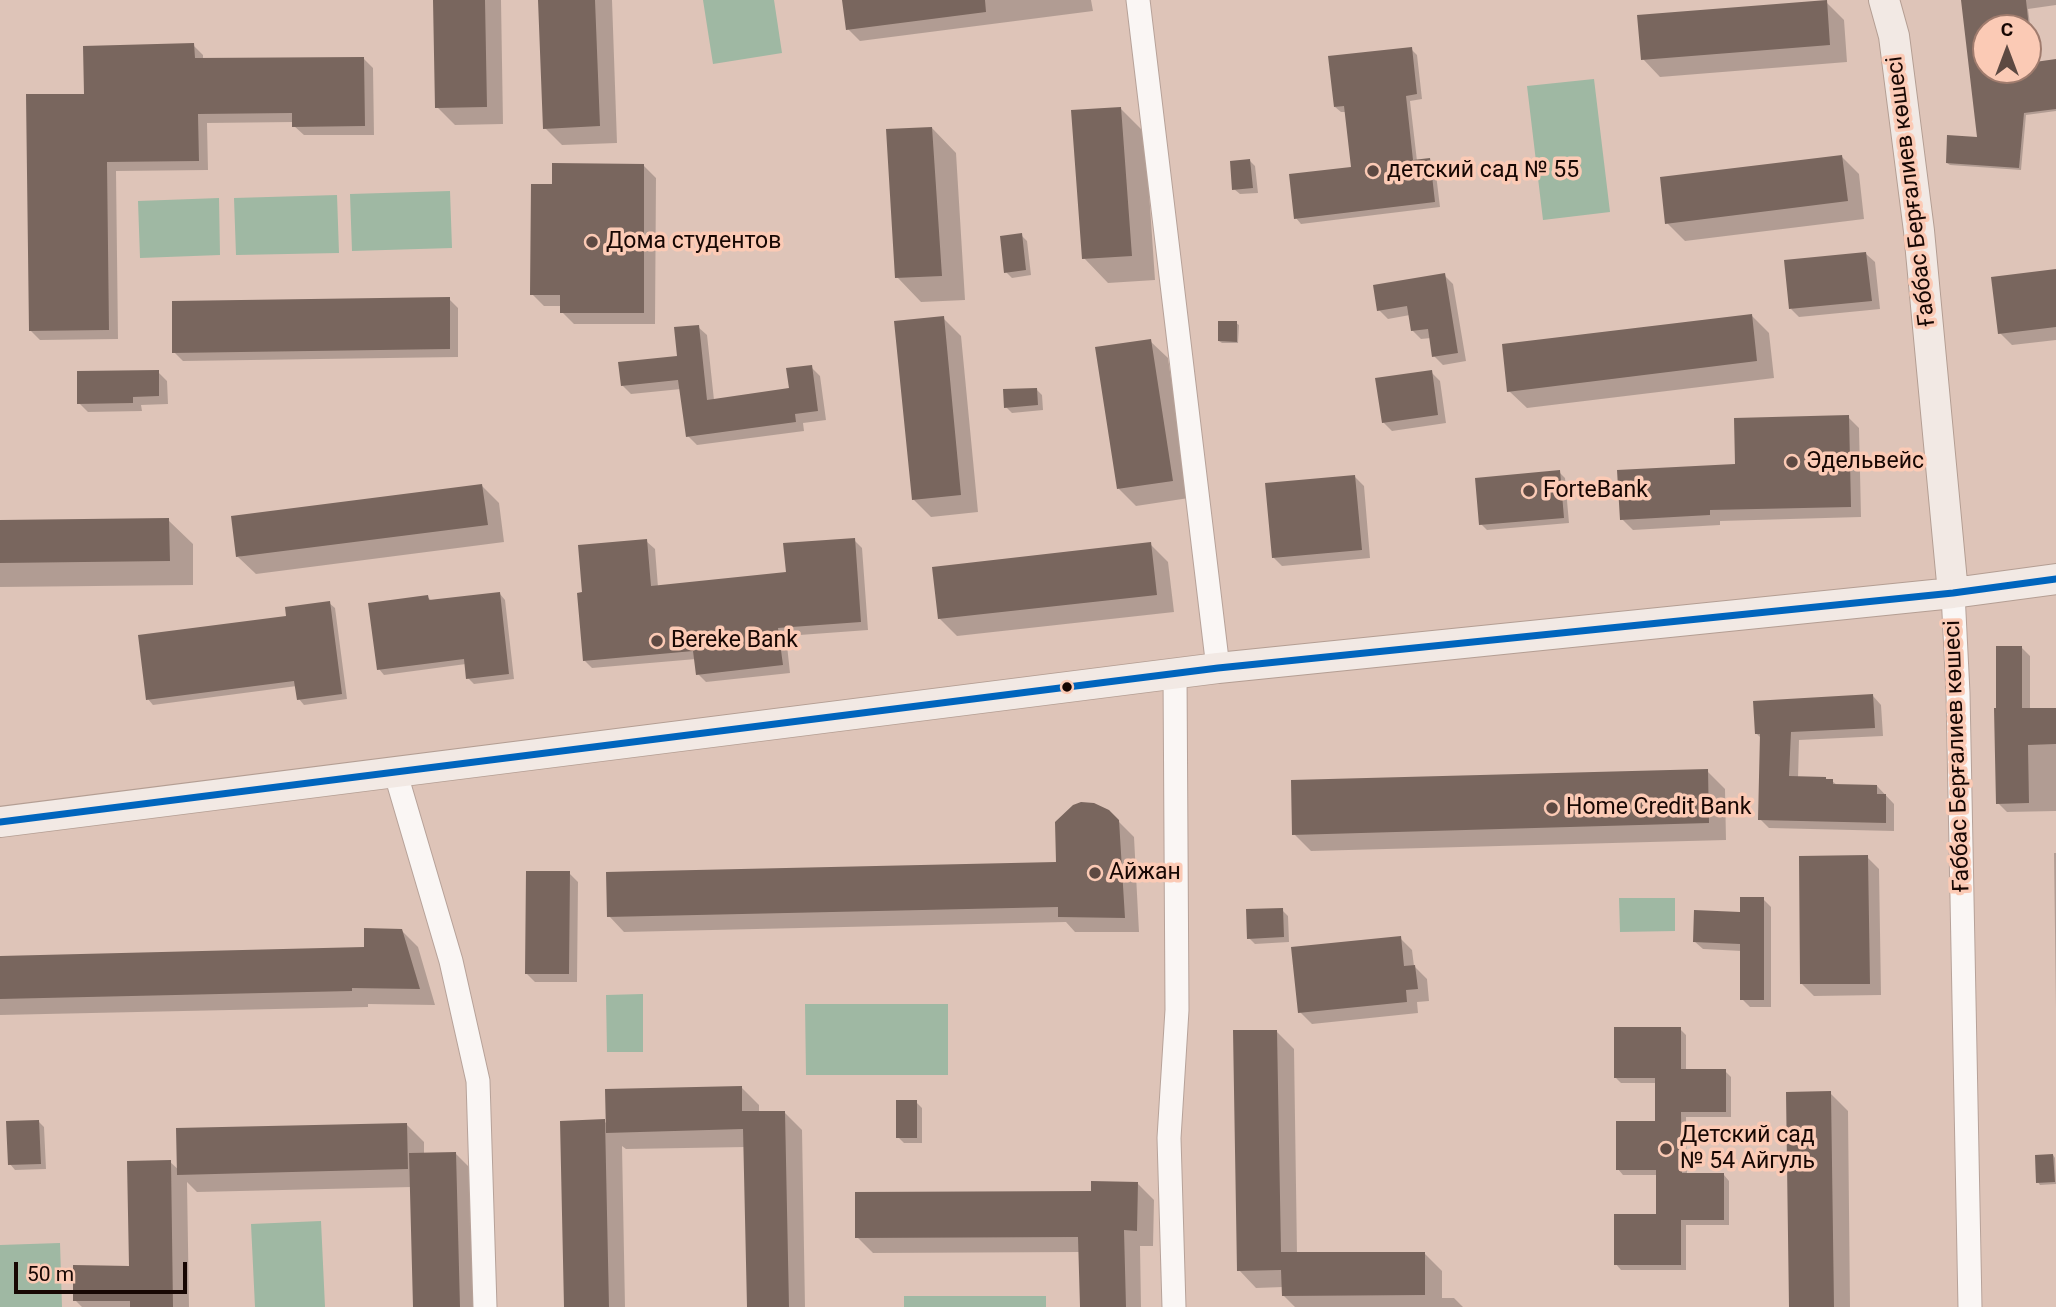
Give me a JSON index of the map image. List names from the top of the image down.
{
  "streets": {
    "main road": ["Ғаббас Берғалиев көшесі"]
  },
  "places": [
    "детский сад № 55",
    "Дома студентов",
    "Эдельвейс",
    "ForteBank",
    "Bereke Bank",
    "Home Credit Bank",
    "Айжан",
    "Детский сад № 54 Айгуль"
  ],
  "scale_bar": "50 m",
  "north": "top"
}
